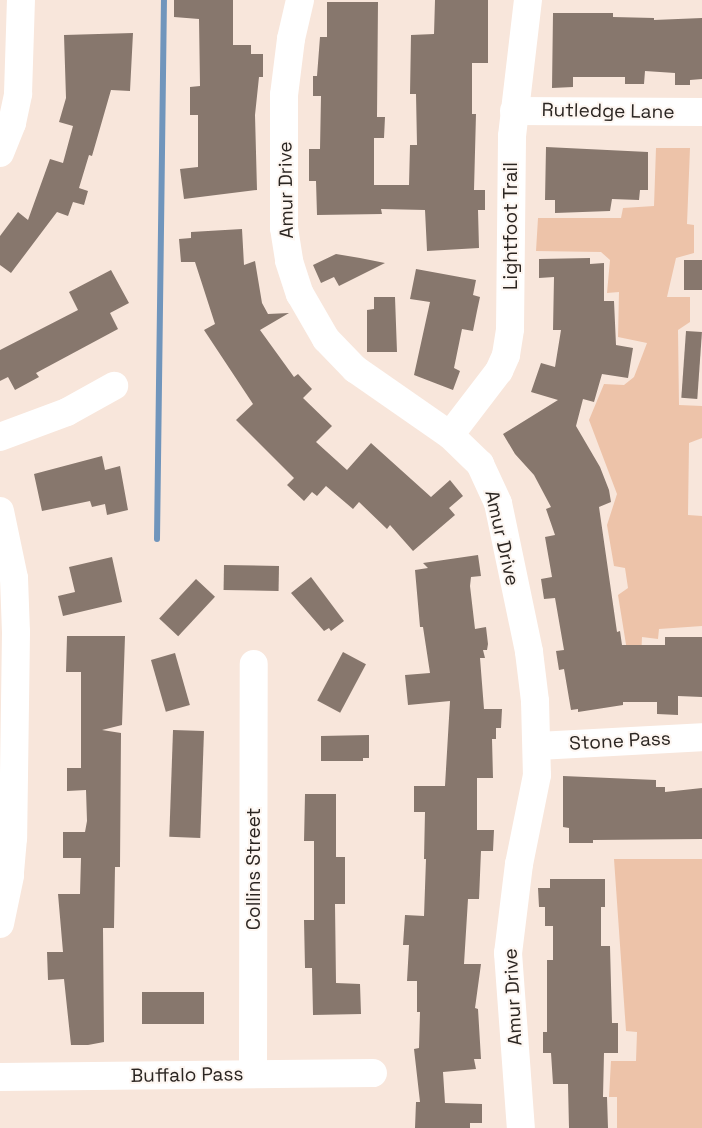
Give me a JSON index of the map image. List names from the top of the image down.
{
  "streets": {
    "street": [
      "Rutledge Lane",
      "Amur Drive",
      "Lightfoot Trail",
      "Stone Pass",
      "Collins Street",
      "Buffalo Pass"
    ]
  },
  "crossings": [
    ["Rutledge Lane", "Lightfoot Trail"],
    ["Amur Drive", "Lightfoot Trail"],
    ["Amur Drive", "Stone Pass"],
    ["Collins Street", "Buffalo Pass"]
  ]
}
